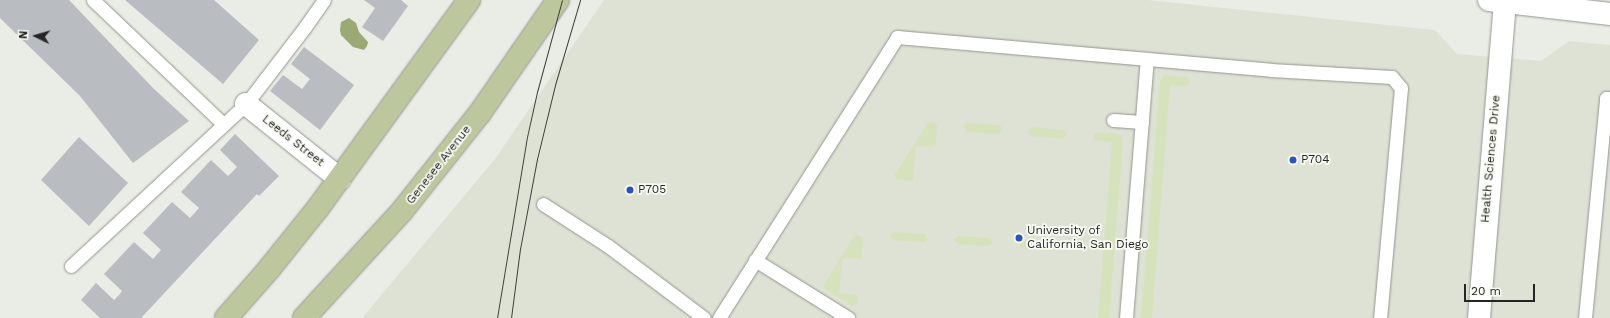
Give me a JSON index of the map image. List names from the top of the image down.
{
  "streets": {
    "main road": ["Genesee Avenue"],
    "street": ["Leeds Street", "Health Sciences Drive"]
  },
  "places": ["P704", "P705", "University of California, San Diego"],
  "scale_bar": "20 m",
  "north": "left"
}
